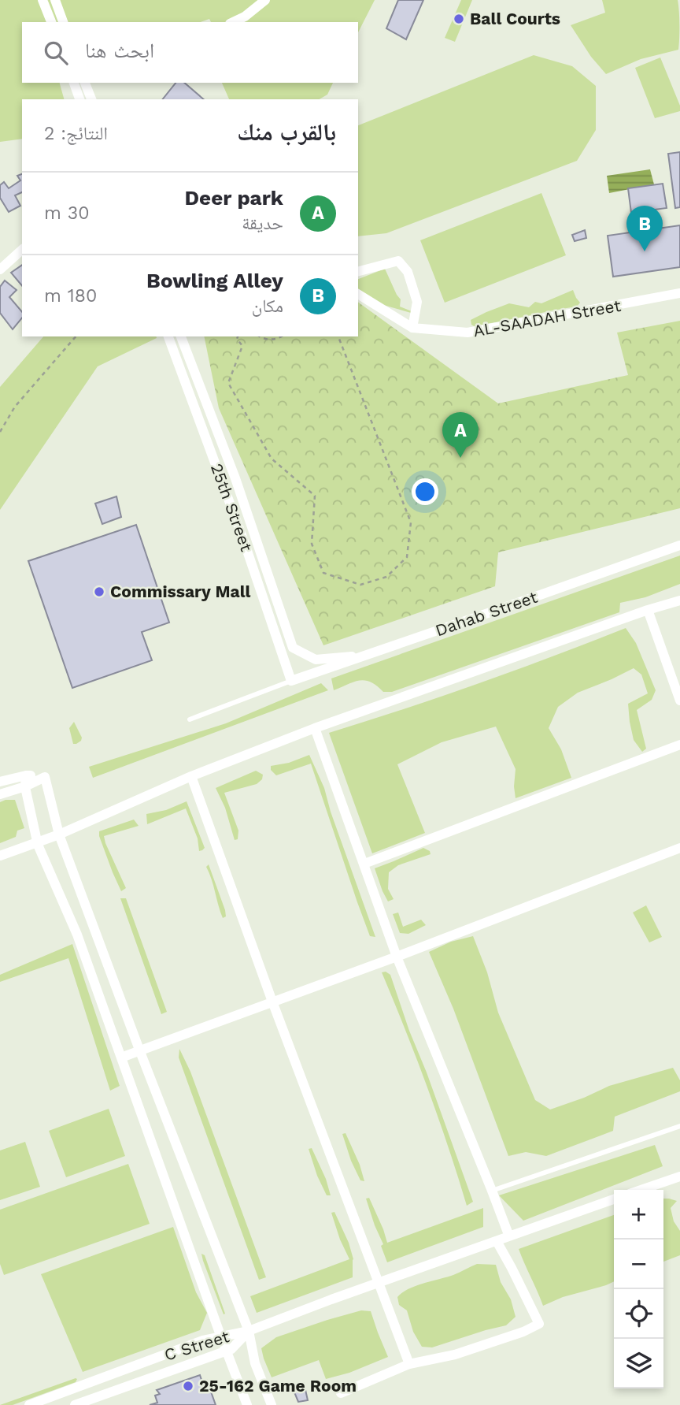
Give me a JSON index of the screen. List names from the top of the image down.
{
  "streets": {
    "street": [
      "AL-SAADAH Street",
      "25th Street",
      "Dahab Street",
      "C Street"
    ]
  },
  "crossings": [
    ["25th Street", "Dahab Street"]
  ],
  "places": ["Ball Courts", "Commissary Mall", "25-162 Game Room"],
  "page": {
    "search": "ابحث هنا",
    "heading": ["بالقرب منك", "النتائج: 2"],
    "list": [
      {
        "mark": "A",
        "name": "Deer park",
        "note": "حديقة",
        "value": "30 m"
      },
      {
        "mark": "B",
        "name": "Bowling Alley",
        "note": "مكان",
        "value": "180 m"
      }
    ],
    "pins": ["B", "A"],
    "map_buttons": ["+", "−"]
  }
}
